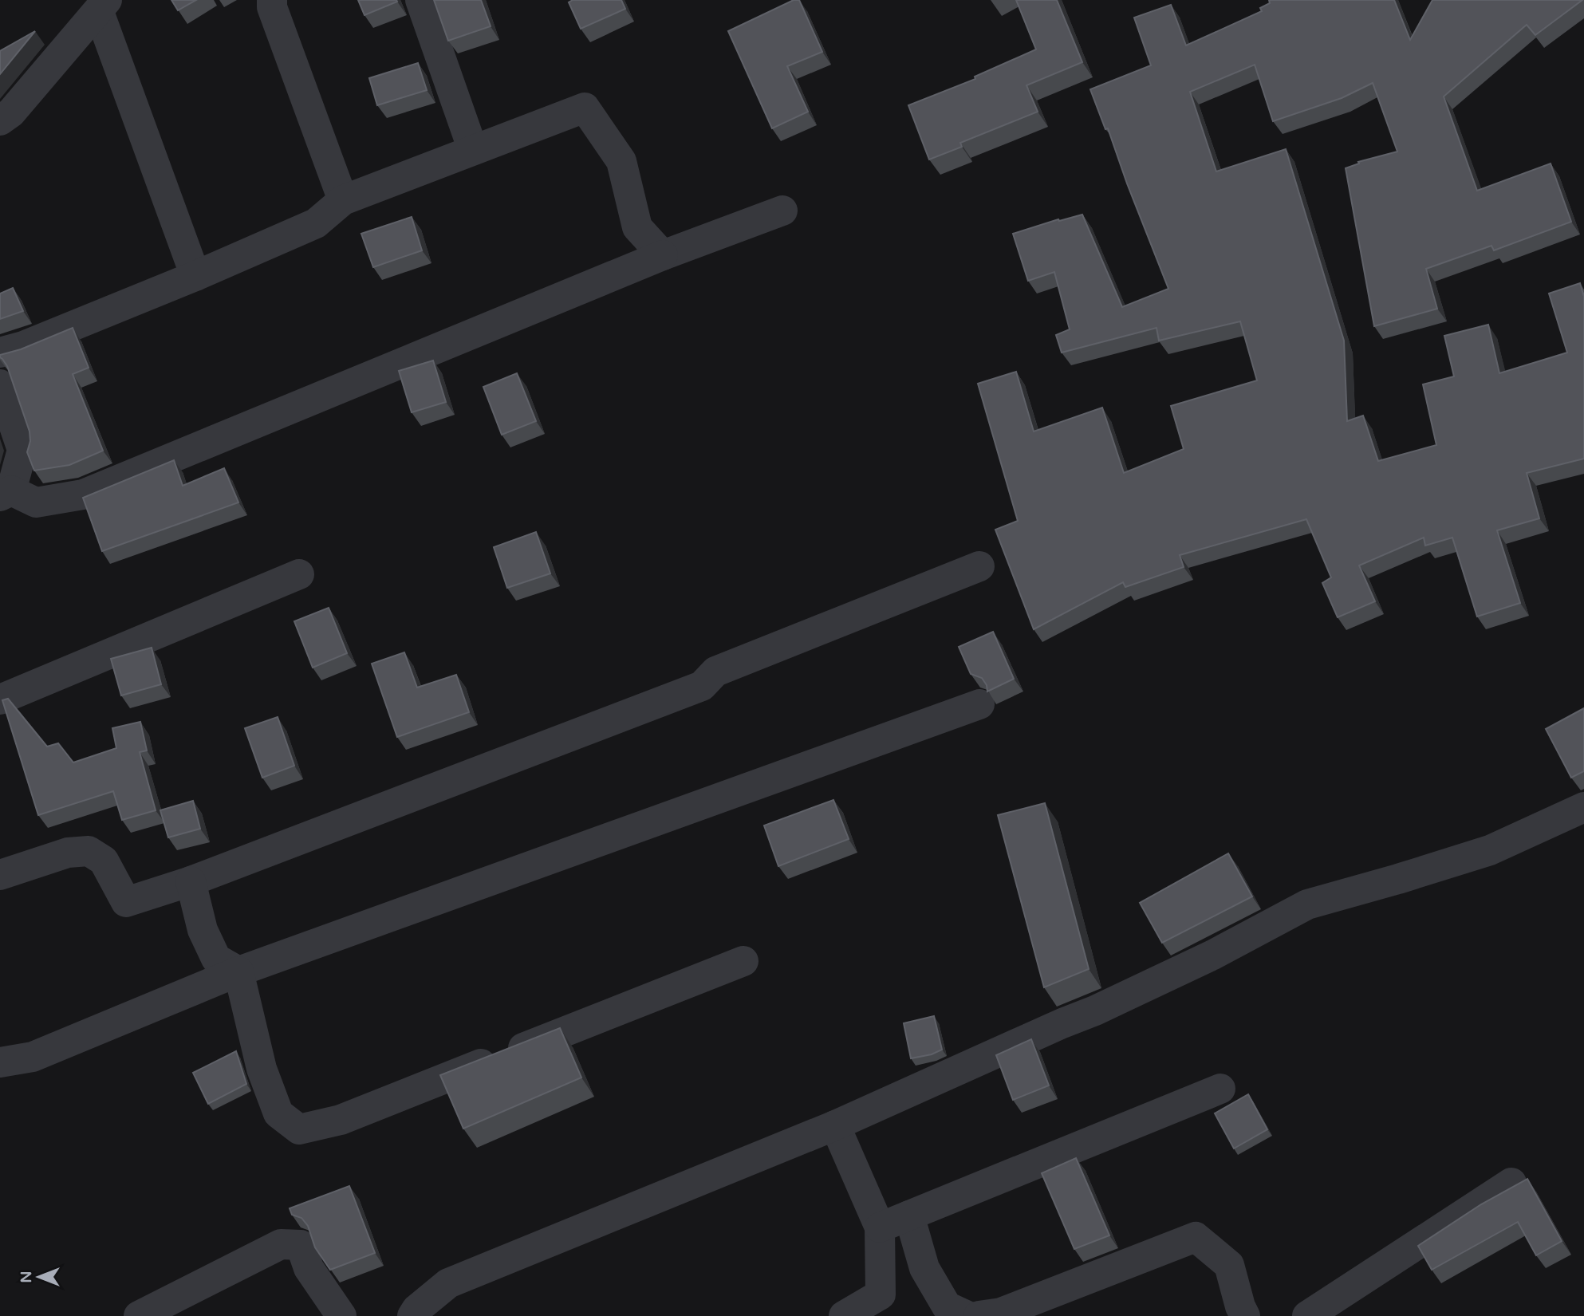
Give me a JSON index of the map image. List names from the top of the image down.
{
  "north": "left"
}
